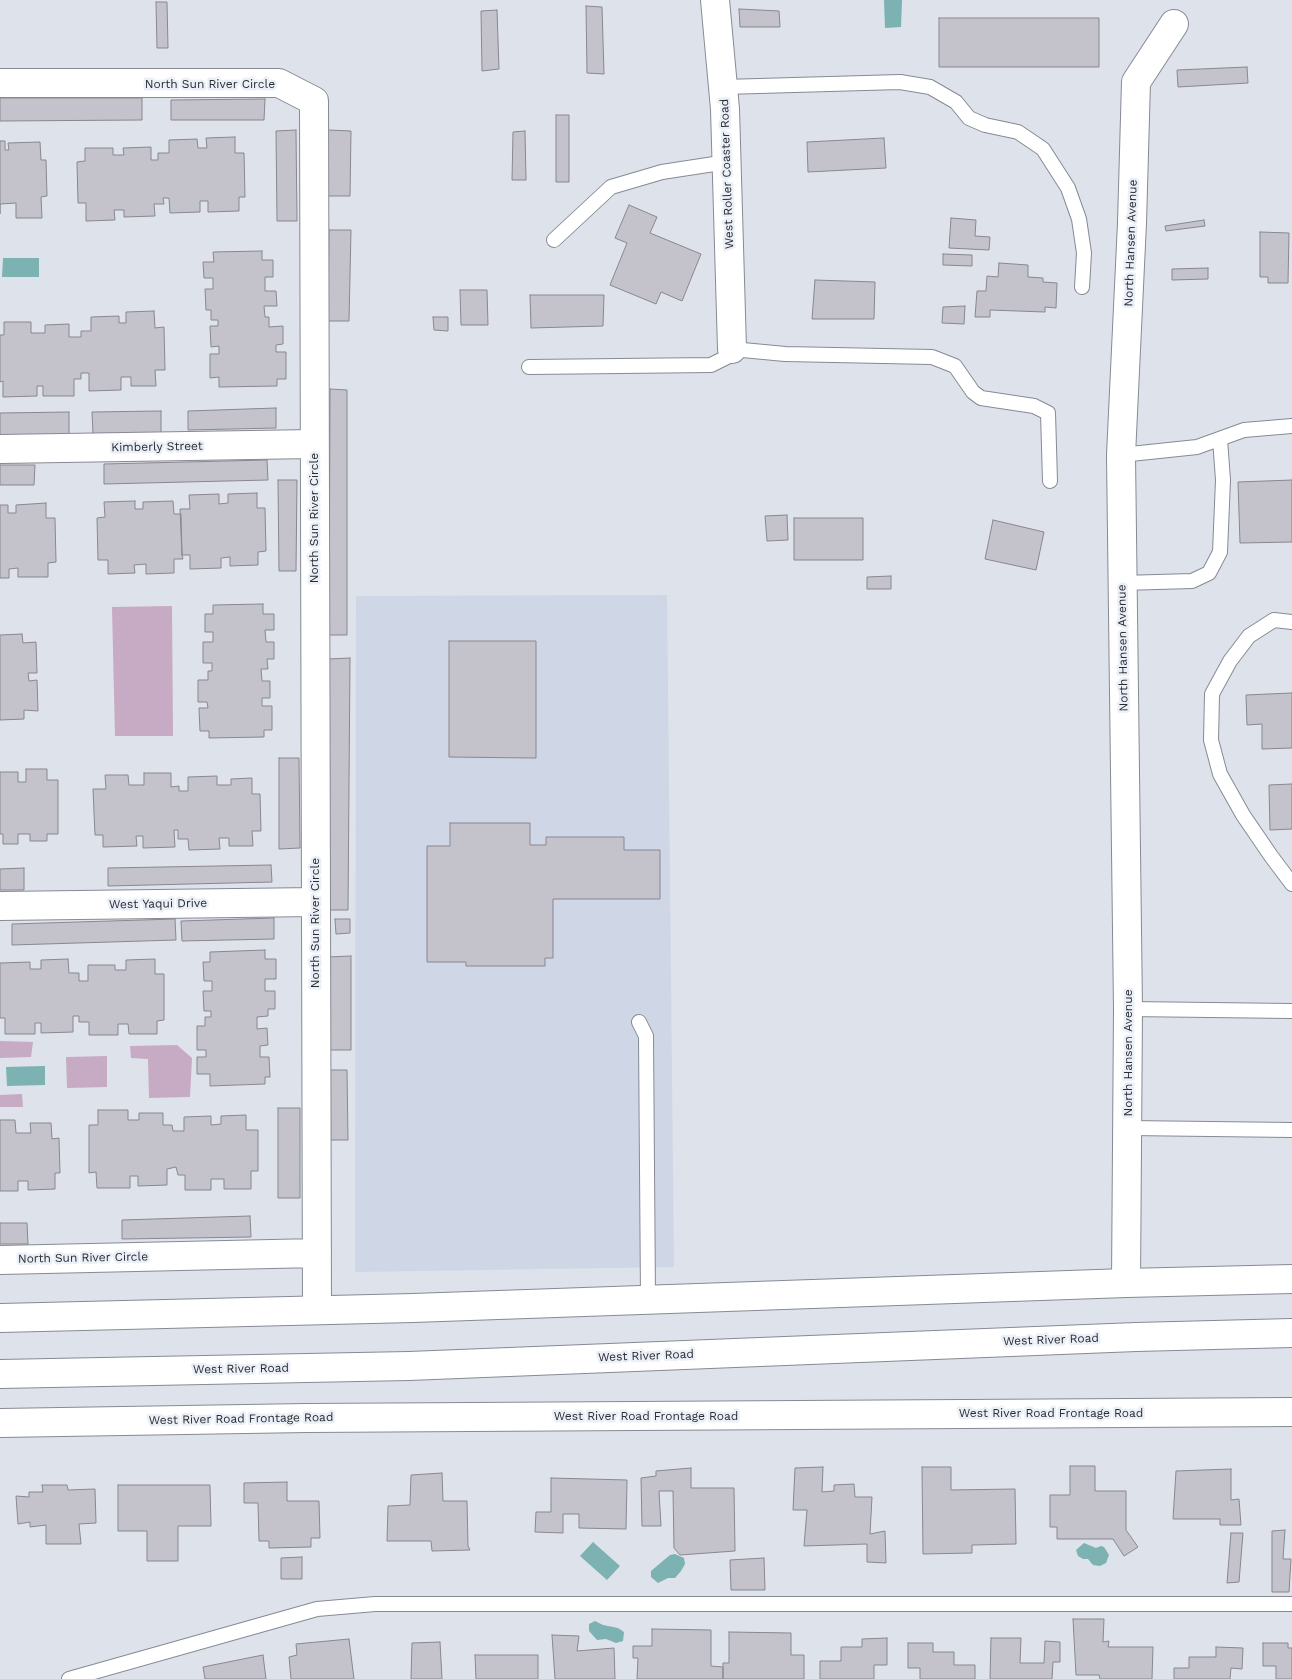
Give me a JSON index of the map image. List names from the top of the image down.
{
  "streets": {
    "street": [
      "North Sun River Circle",
      "West Roller Coaster Road",
      "North Hansen Avenue",
      "Kimberly Street",
      "West Yaqui Drive",
      "West River Road",
      "West River Road Frontage Road"
    ]
  },
  "crossings": [
    ["North Sun River Circle", "Kimberly Street"],
    ["North Sun River Circle", "West Yaqui Drive"]
  ]
}
